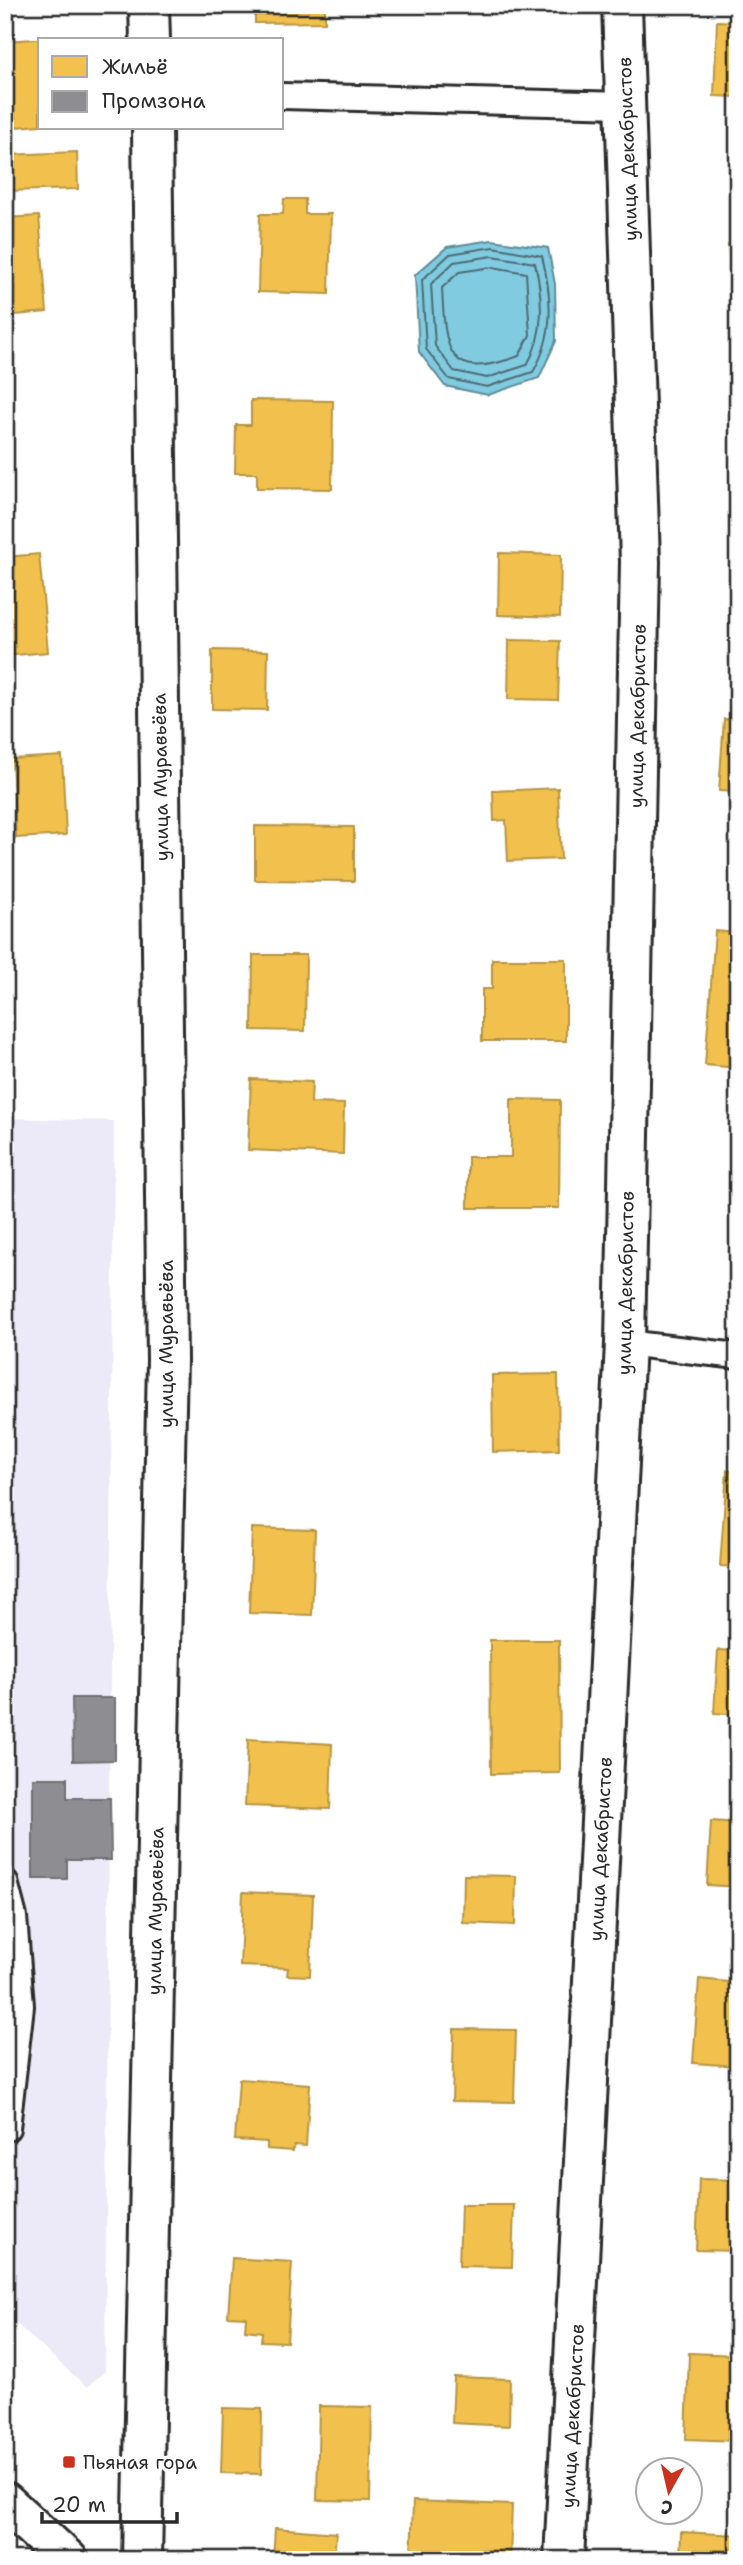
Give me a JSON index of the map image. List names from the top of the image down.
{
  "streets": {
    "street": ["улица Декабристов", "улица Муравьёва"]
  },
  "places": {
    "transit": ["Пьяная гора"]
  },
  "legend": ["Жильё", "Промзона"],
  "scale_bar": "20 m",
  "north": "bottom"
}
